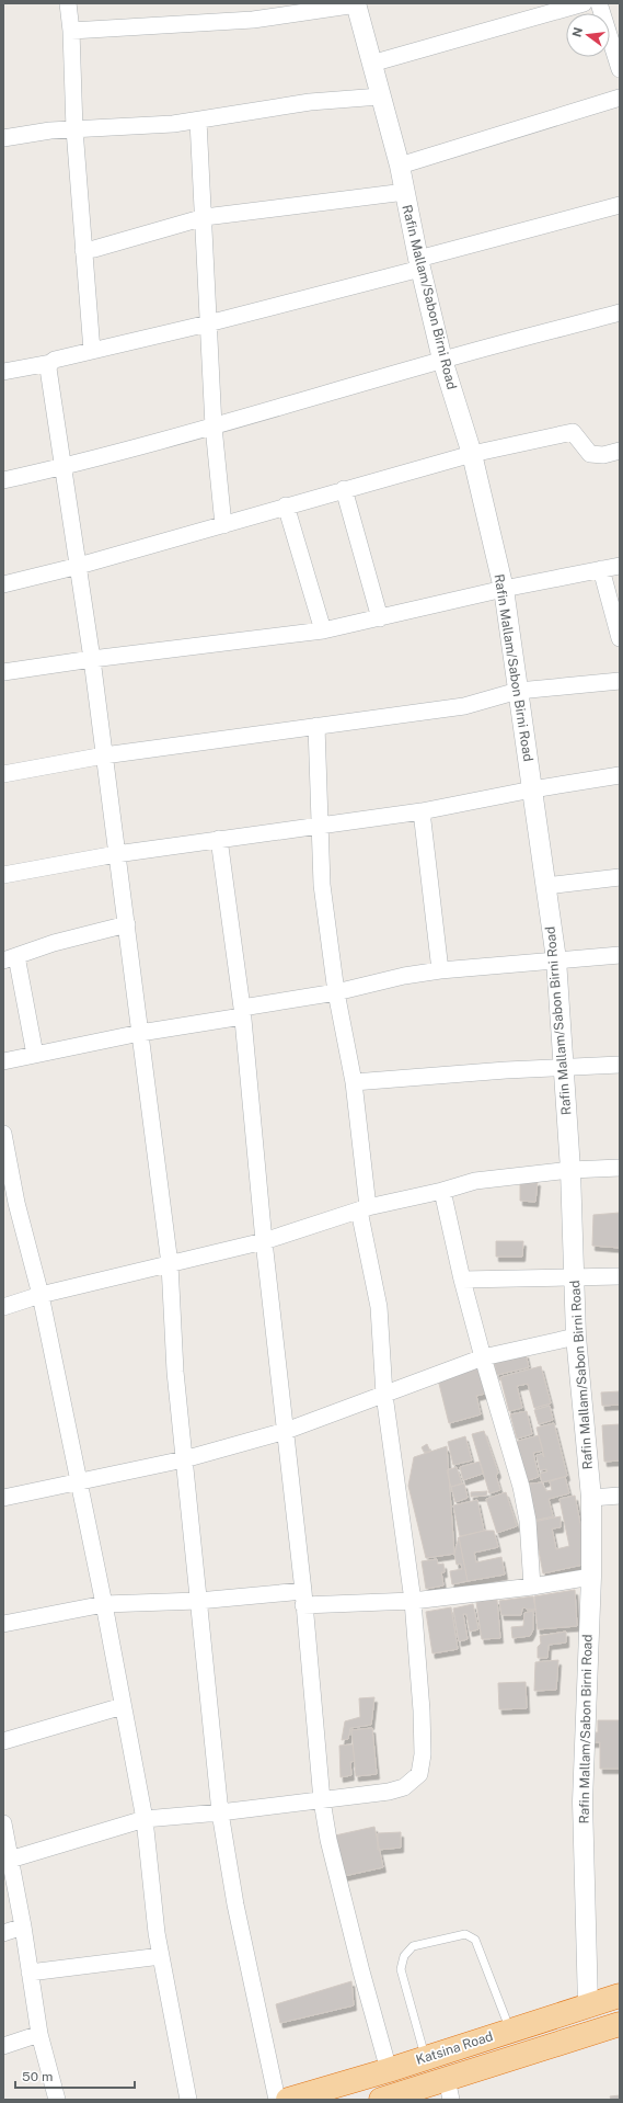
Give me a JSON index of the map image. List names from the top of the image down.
{
  "streets": {
    "highway": ["Katsina Road"],
    "street": ["Rafin Mallam/Sabon Birni Road"]
  },
  "crossings": [
    ["Rafin Mallam/Sabon Birni Road", "Katsina Road"]
  ],
  "scale_bar": "50 m",
  "north": "left"
}
